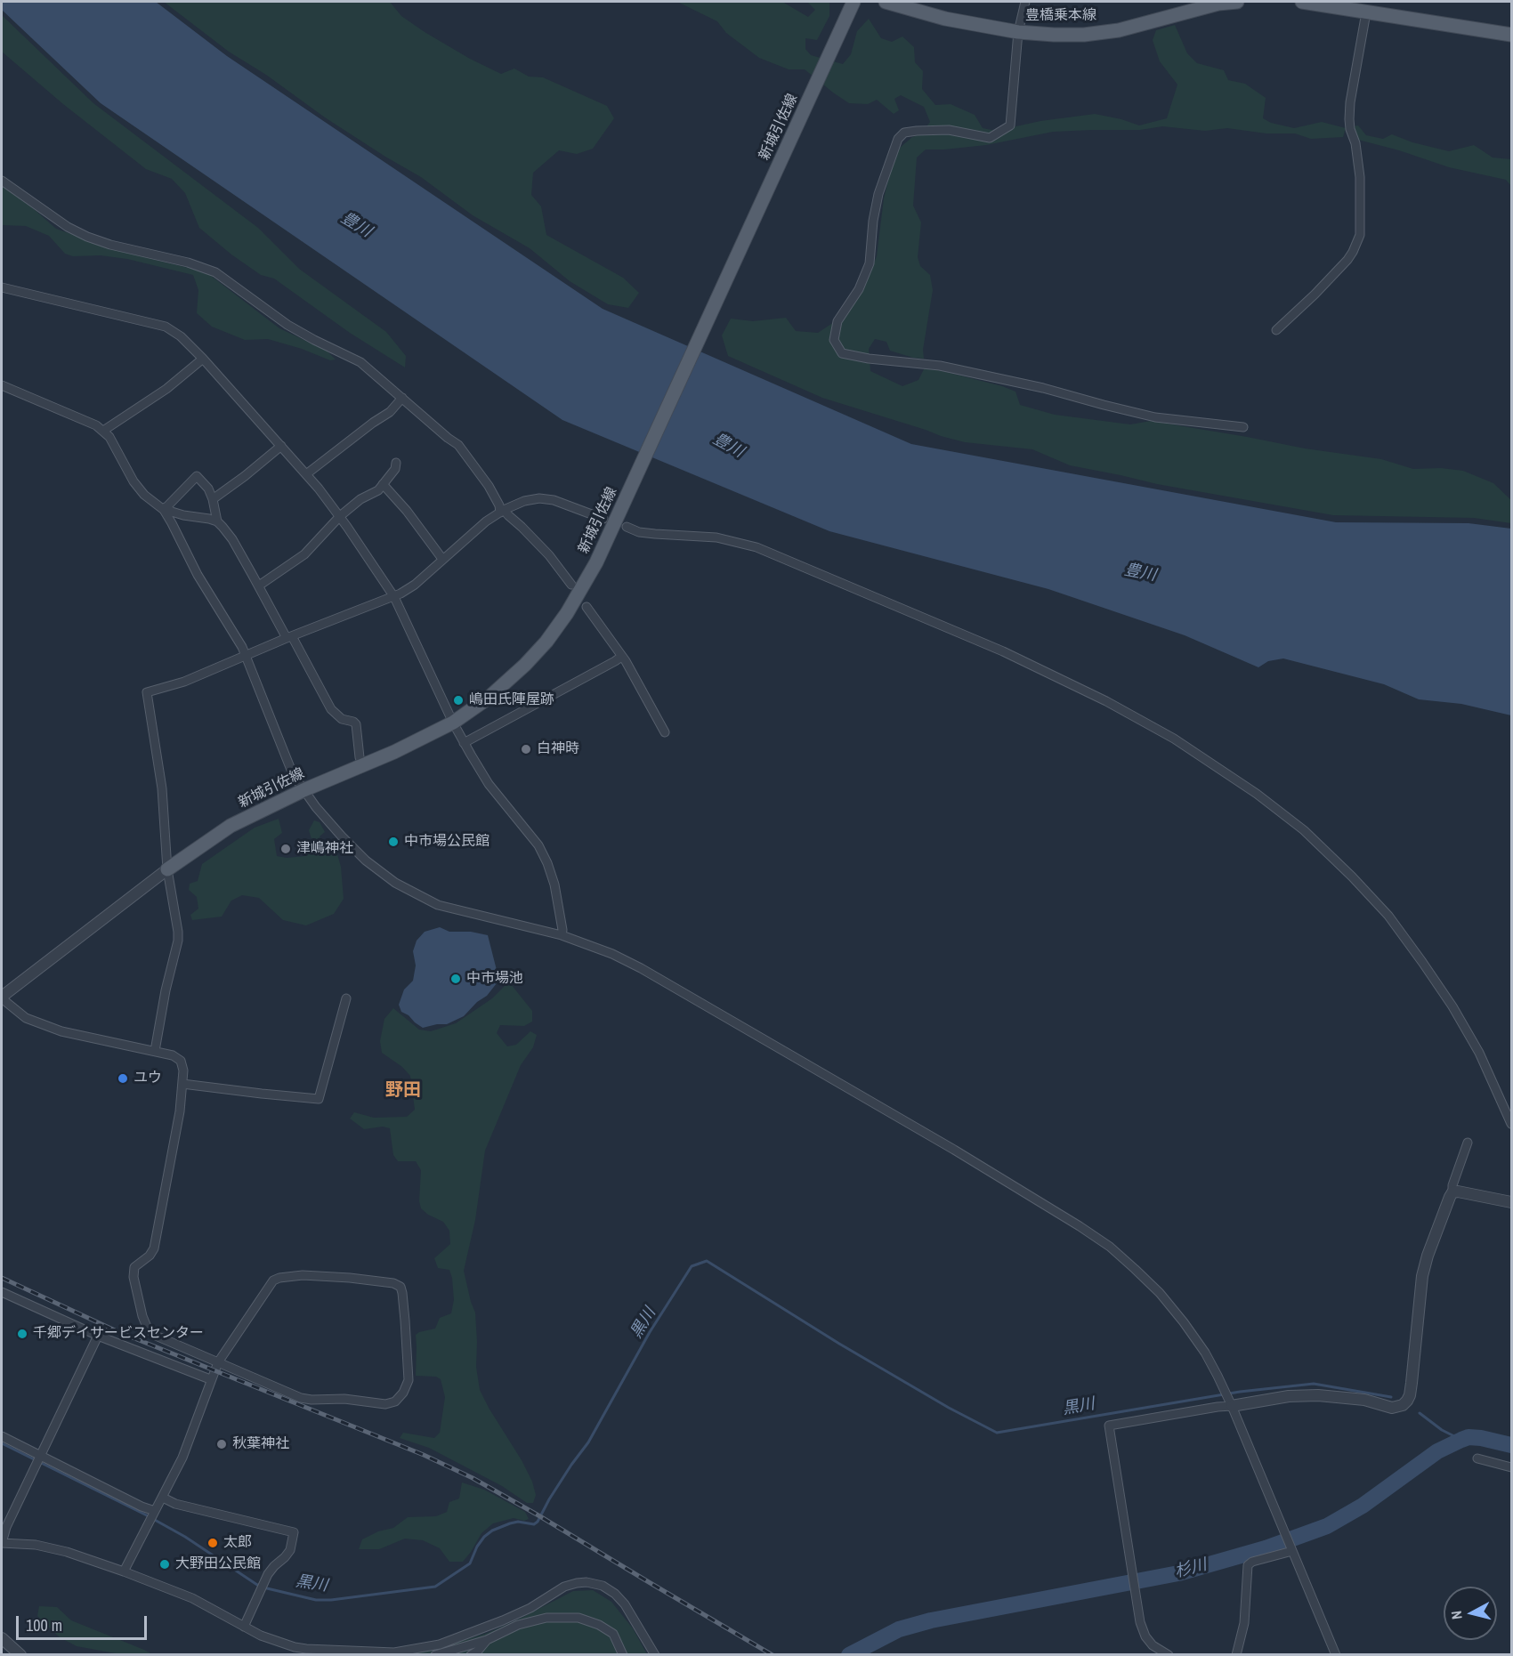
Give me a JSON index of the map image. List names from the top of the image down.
{
  "streets": {
    "main road": ["豊橋乗本線", "新城引佐線"]
  },
  "districts": ["野田"],
  "water": ["豊川", "黒川", "杉川"],
  "places": [
    "嶋田氏陣屋跡",
    "白神時",
    "中市場公民館",
    "津嶋神社",
    "中市場池",
    "ユウ",
    "千郷デイサービスセンター",
    "秋葉神社",
    "太郎",
    "大野田公民館"
  ],
  "scale_bar": "100 m",
  "north": "left"
}
